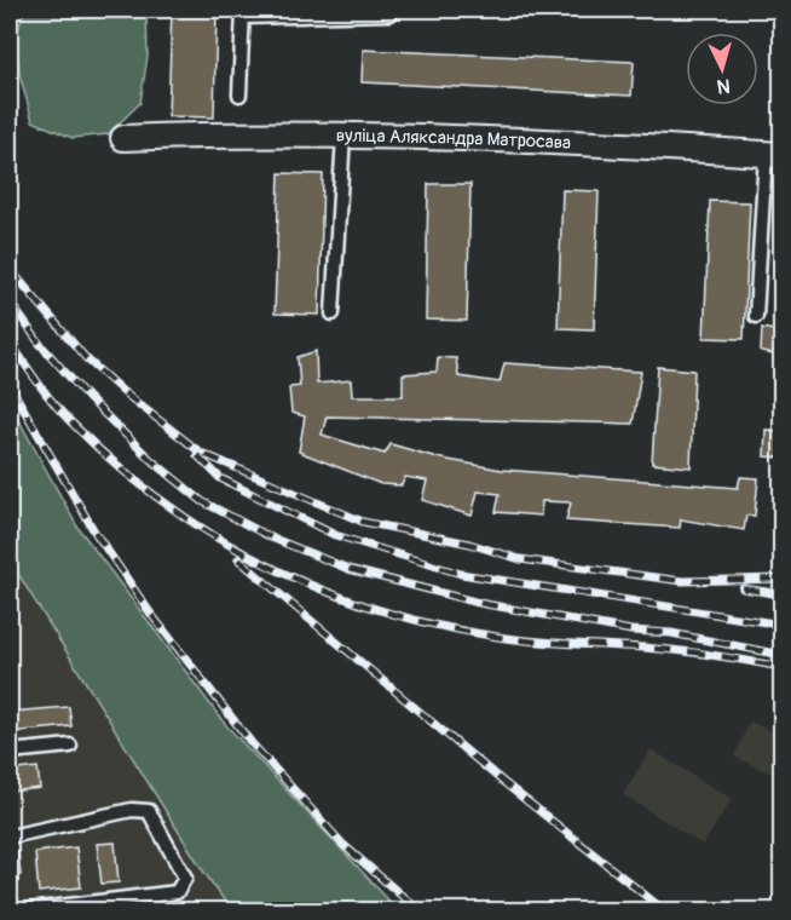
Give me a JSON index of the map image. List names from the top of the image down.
{
  "streets": {
    "street": ["вуліца Аляксандра Матросава"]
  },
  "north": "bottom"
}
